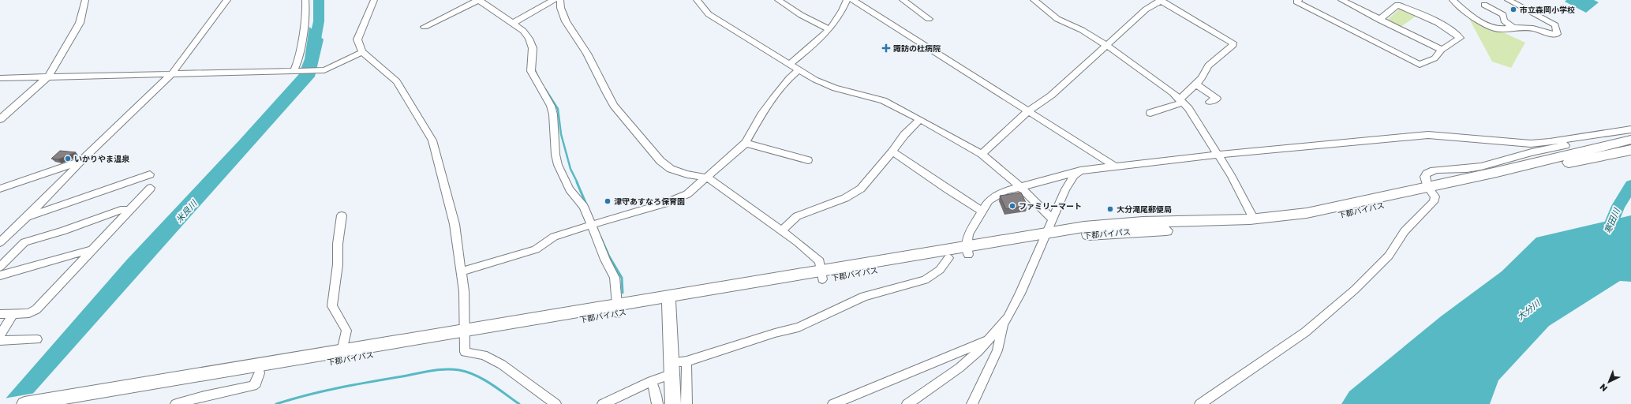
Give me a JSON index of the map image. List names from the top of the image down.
{
  "streets": {
    "street": ["下郡バイパス"]
  },
  "water": ["米良川", "寒田川", "大分川"],
  "places": {
    "other": [
      "市立森岡小学校",
      "いかりやま温泉",
      "津守あすなろ保育園",
      "ファミリーマート",
      "大分滝尾郵便局"
    ],
    "health": ["諏訪の杜病院"]
  },
  "north": "bottom left"
}
